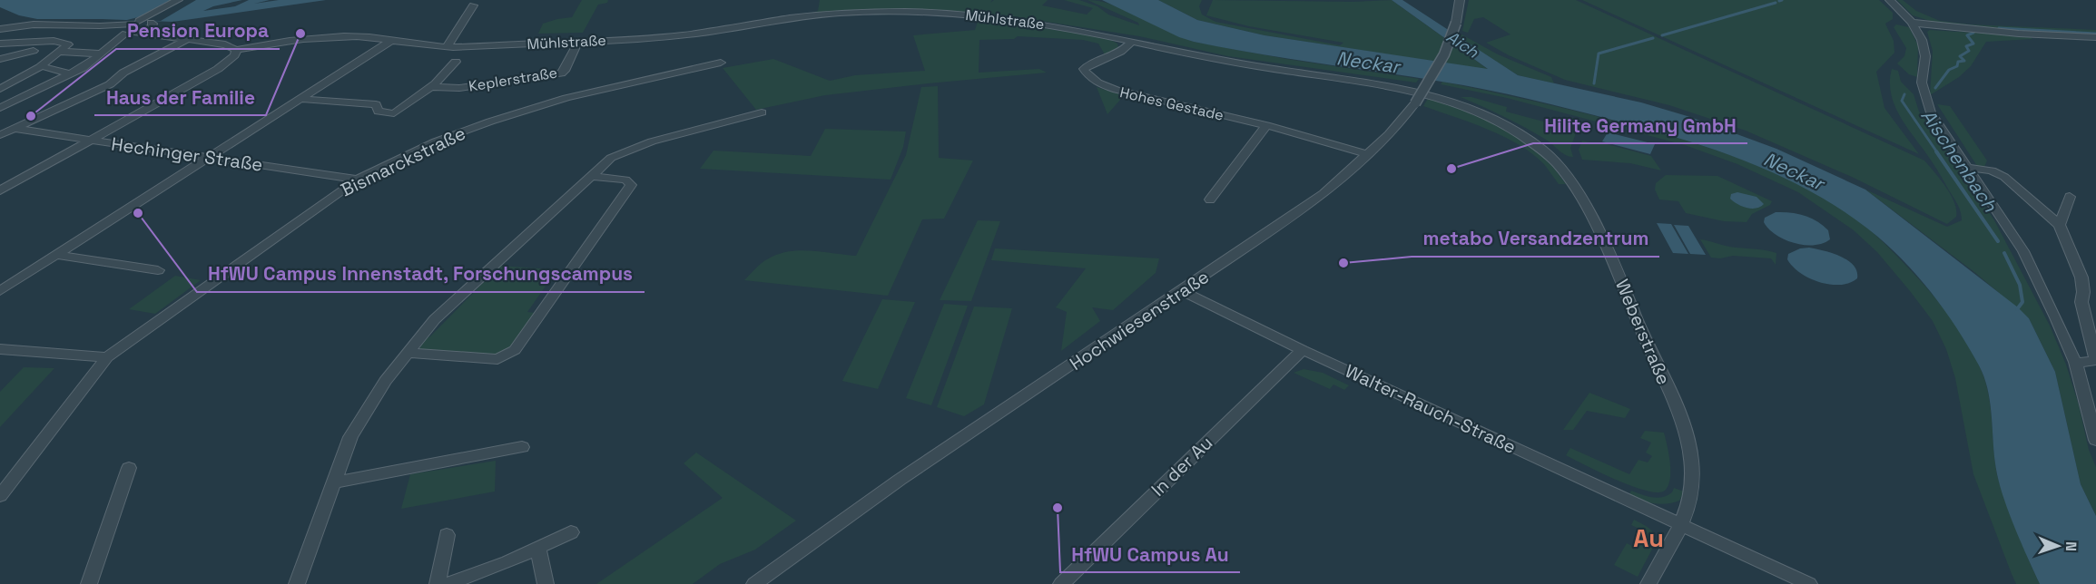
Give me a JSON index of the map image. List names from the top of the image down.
{
  "streets": {
    "street": [
      "Mühlstraße",
      "Keplerstraße",
      "Hohes Gestade",
      "Hechinger Straße",
      "Bismarckstraße",
      "Hochwiesenstraße",
      "Weberstraße",
      "Walter-Rauch-Straße",
      "In der Au"
    ]
  },
  "crossings": [
    ["Mühlstraße", "Keplerstraße"],
    ["Mühlstraße", "Hohes Gestade"],
    ["Mühlstraße", "Weberstraße"],
    ["Hohes Gestade", "Hochwiesenstraße"],
    ["Hechinger Straße", "Bismarckstraße"],
    ["Hochwiesenstraße", "Walter-Rauch-Straße"],
    ["Weberstraße", "Walter-Rauch-Straße"],
    ["Walter-Rauch-Straße", "In der Au"]
  ],
  "districts": ["Au"],
  "water": ["Aich", "Neckar", "Aischenbach"],
  "places": [
    "Haus der Familie",
    "Pension Europa",
    "Hilite Germany GmbH",
    "HfWU Campus Innenstadt, Forschungscampus",
    "metabo Versandzentrum",
    "HfWU Campus Au"
  ],
  "north": "right"
}
